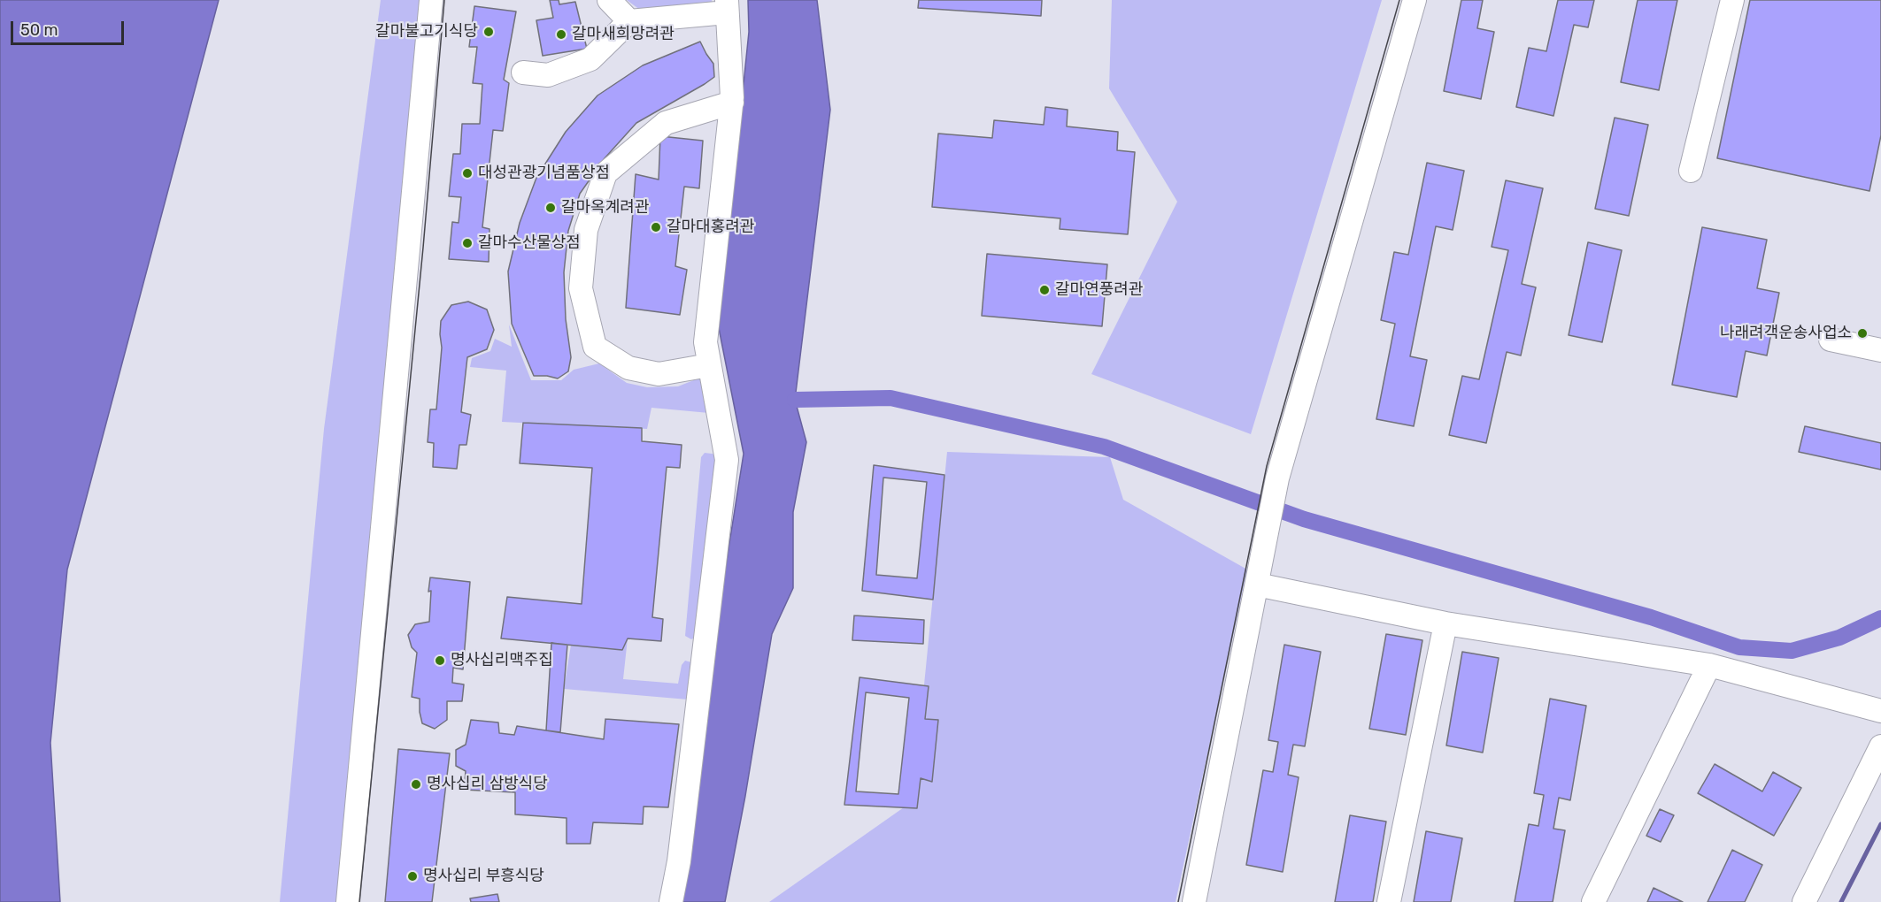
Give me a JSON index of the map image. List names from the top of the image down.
{
  "places": [
    "갈마불고기식당",
    "갈마새희망려관",
    "대성관광기념품상점",
    "갈마옥계려관",
    "갈마대홍려관",
    "갈마수산물상점",
    "갈마연풍려관",
    "나래려객운송사업소",
    "명사십리맥주집",
    "명사십리 삼방식당",
    "명사십리 부흥식당"
  ],
  "scale_bar": "50 m"
}
